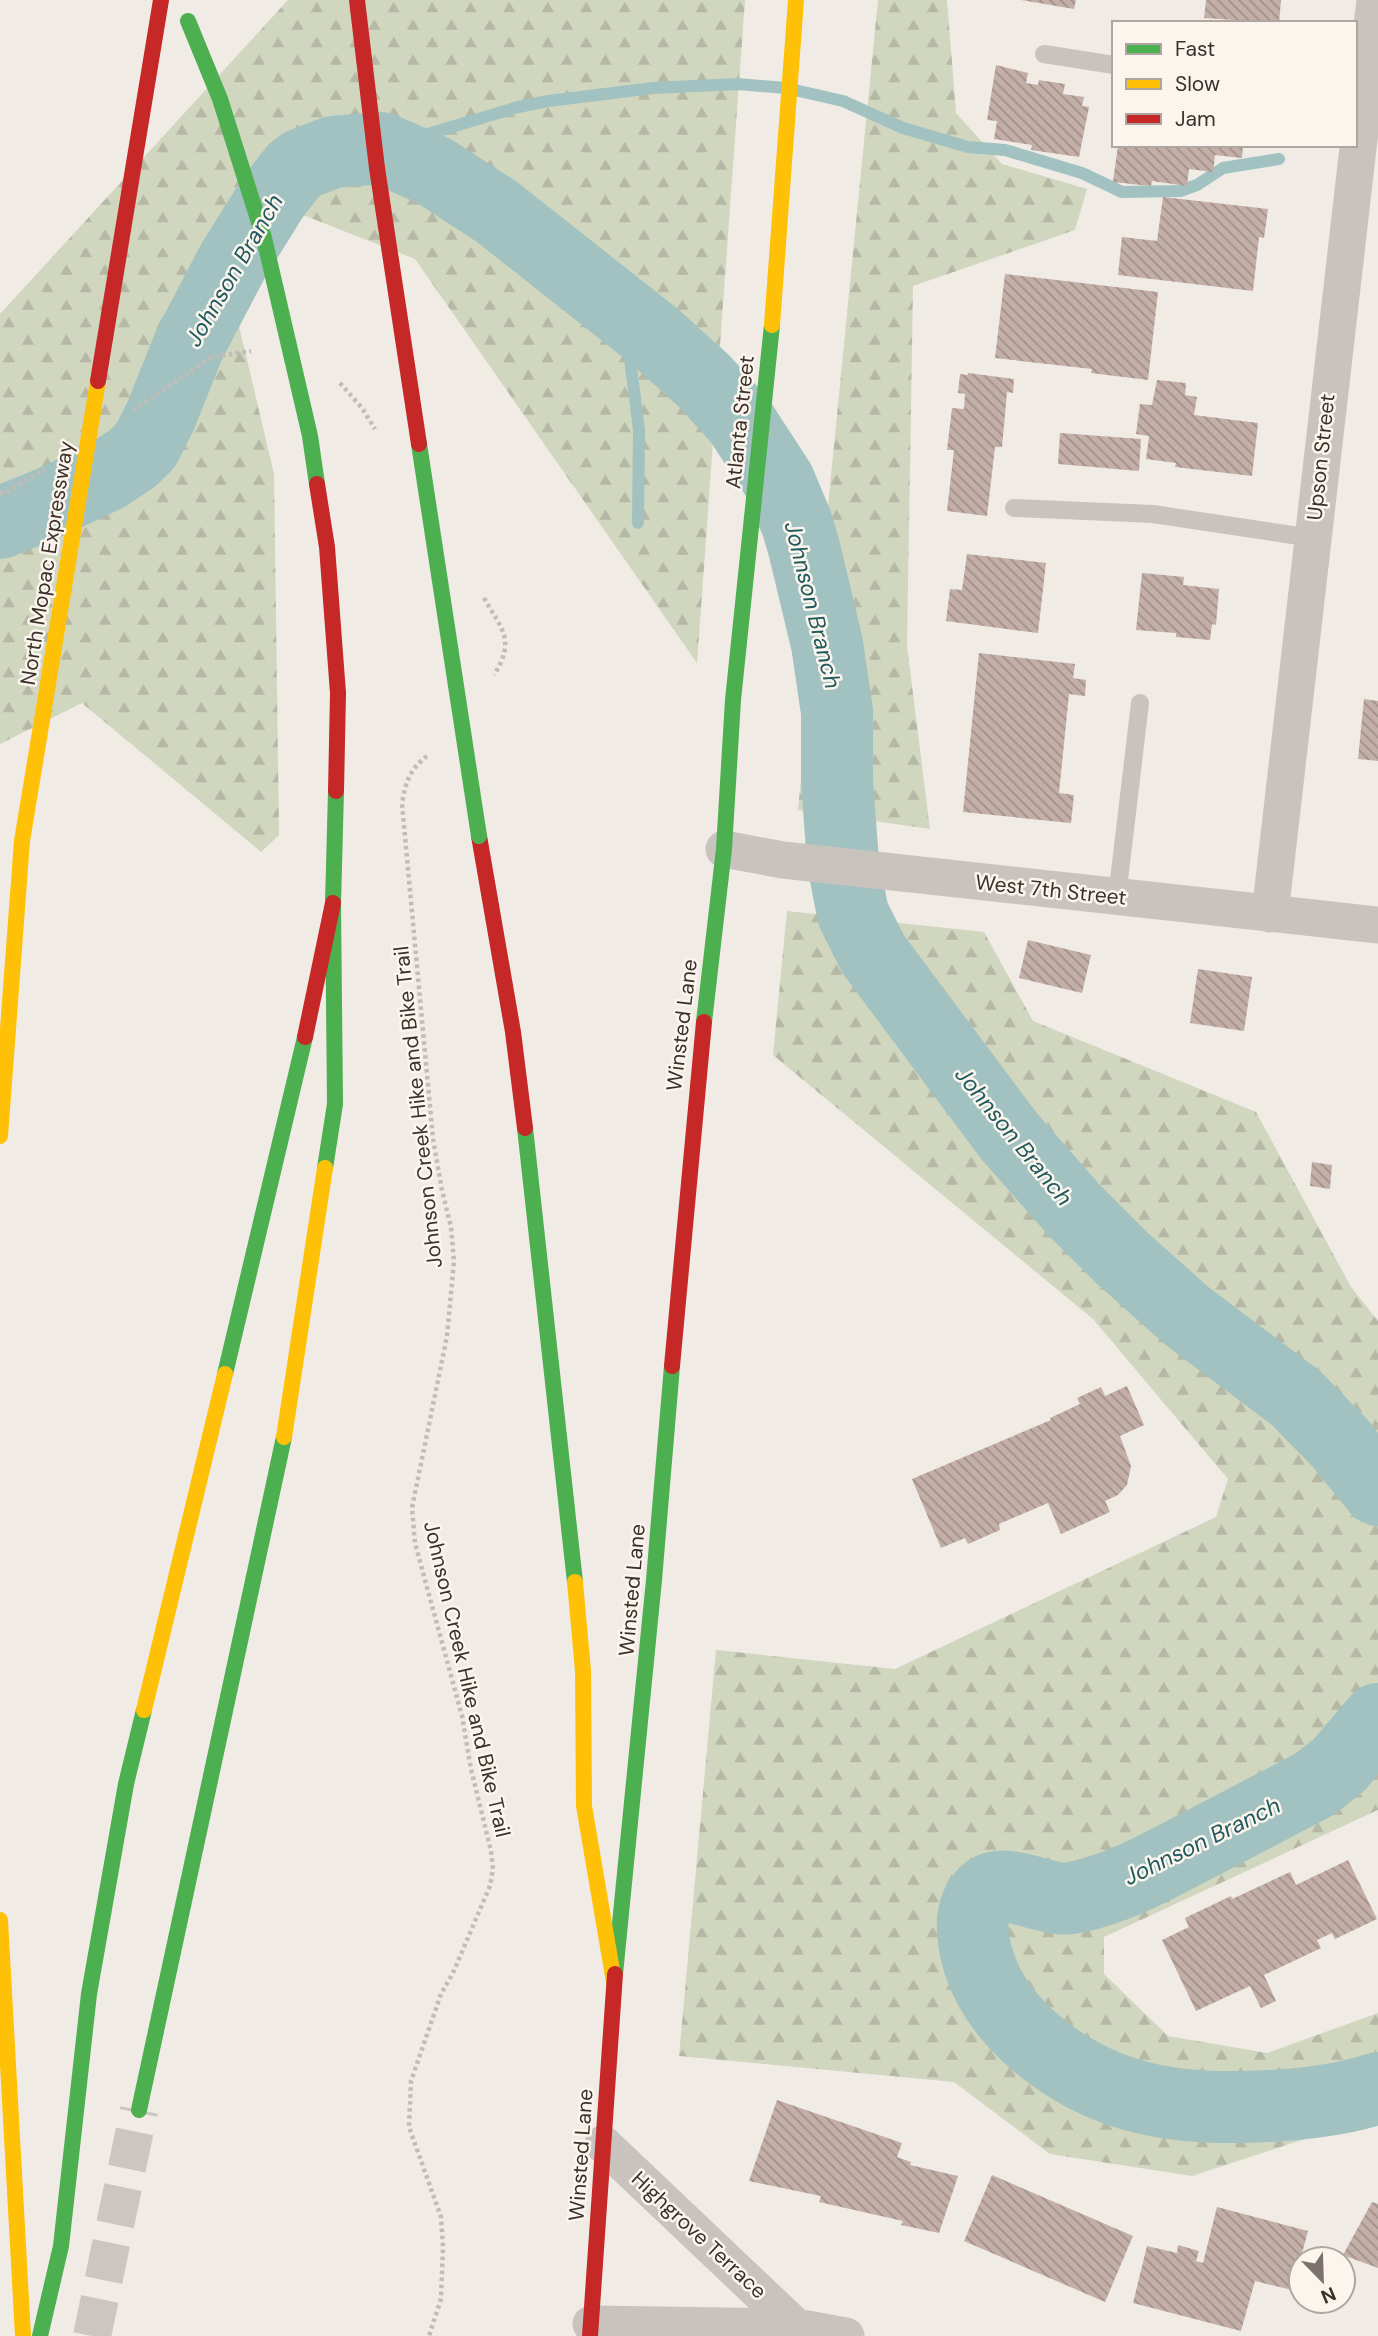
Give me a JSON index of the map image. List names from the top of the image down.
{
  "streets": {
    "main road": ["Atlanta Street", "North Mopac Expressway", "Winsted Lane"],
    "street": ["Upson Street", "West 7th Street", "Highgrove Terrace"],
    "path": ["Johnson Creek Hike and Bike Trail"]
  },
  "crossings": [
    ["Atlanta Street", "West 7th Street"],
    ["Atlanta Street", "Winsted Lane"],
    ["Upson Street", "West 7th Street"],
    ["West 7th Street", "Winsted Lane"],
    ["Winsted Lane", "Highgrove Terrace"]
  ],
  "water": ["Johnson Branch"],
  "legend": ["Fast", "Slow", "Jam"],
  "north": "bottom right"
}
